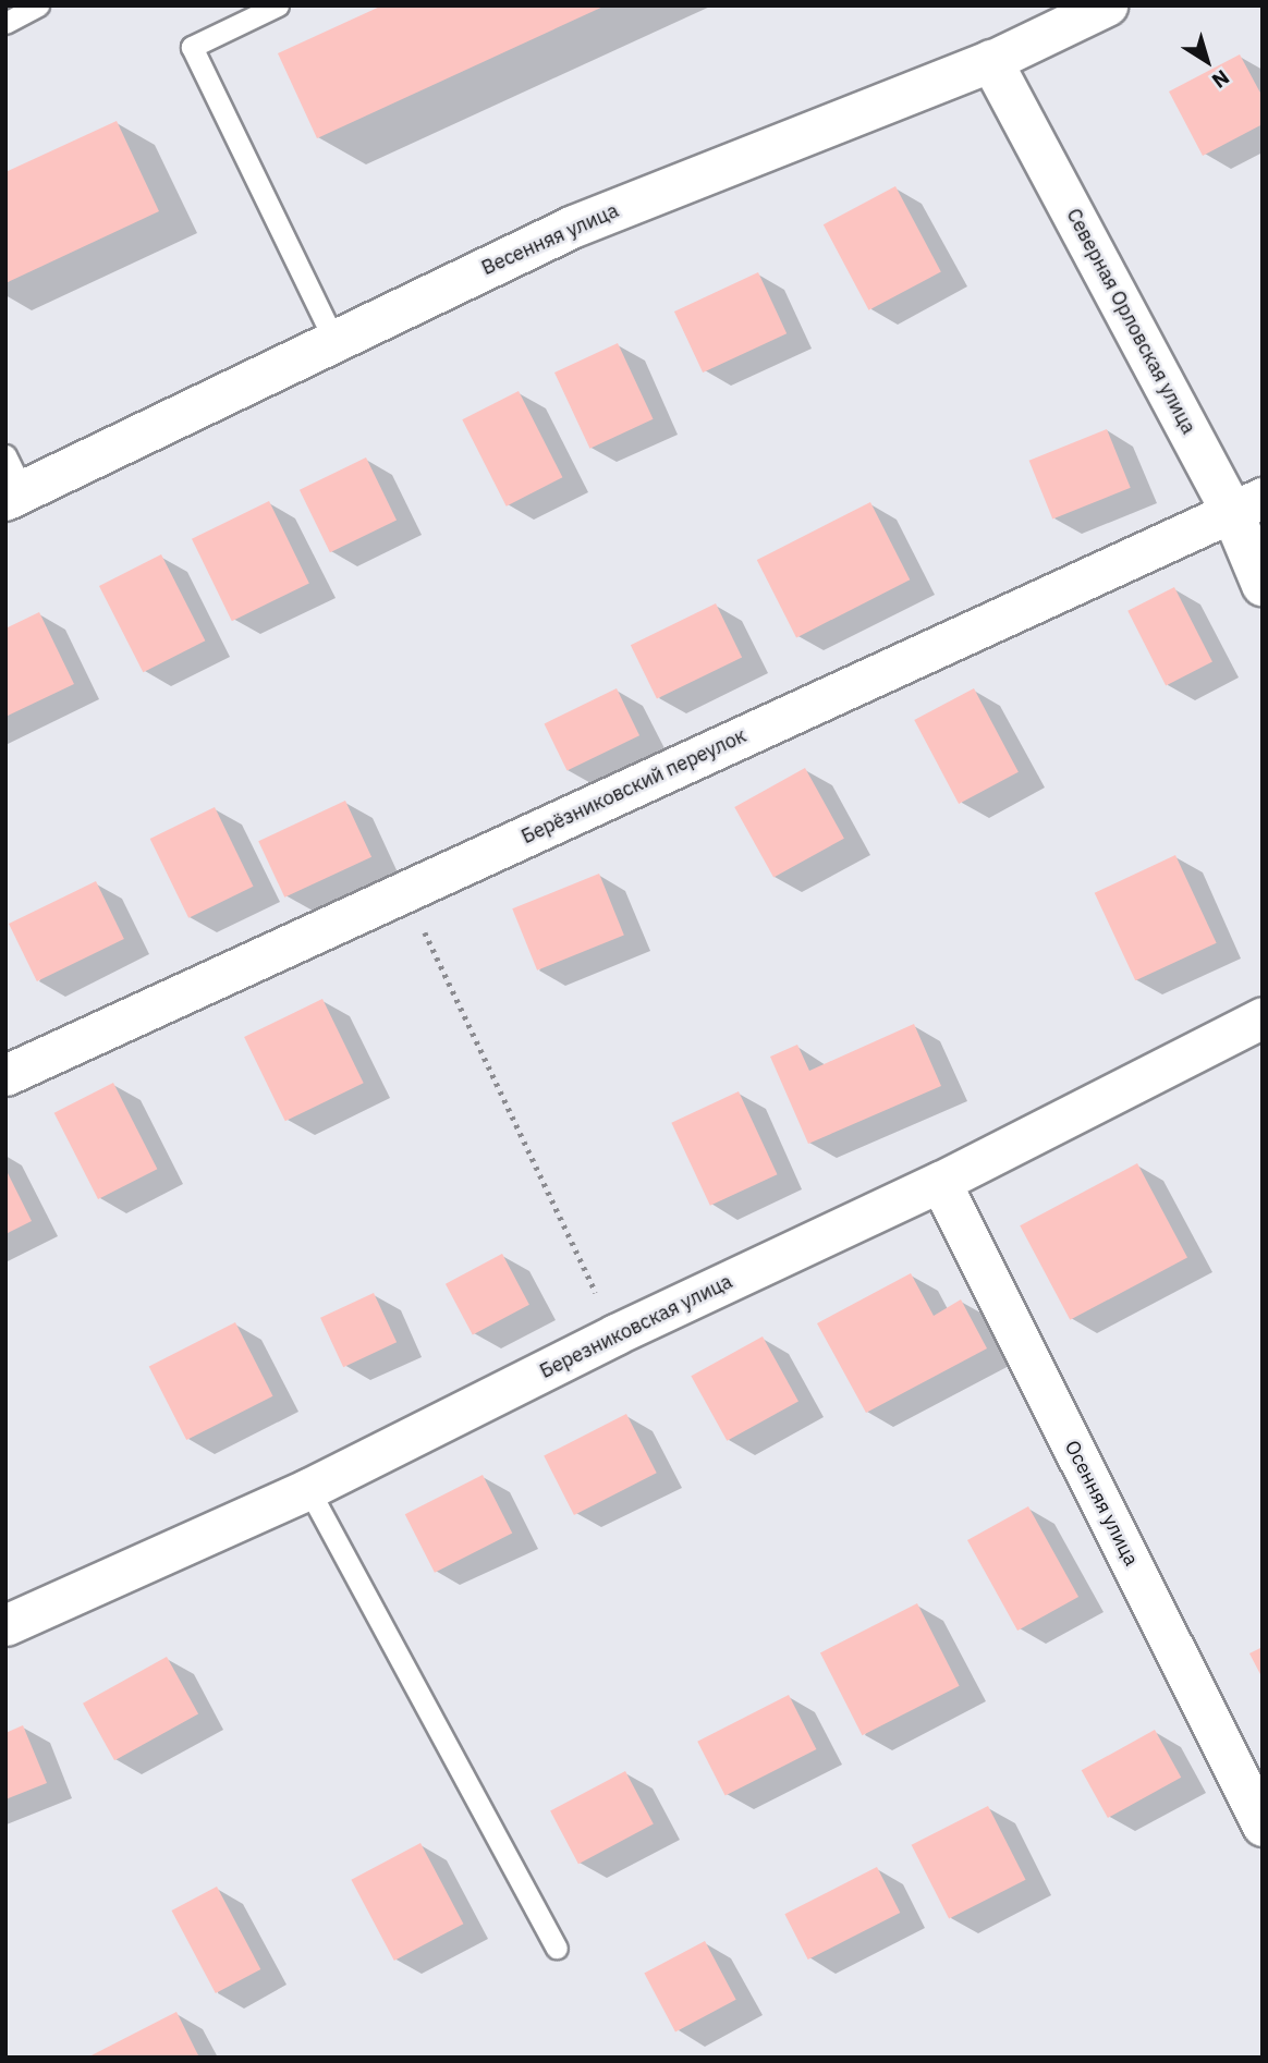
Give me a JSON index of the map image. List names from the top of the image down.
{
  "streets": {
    "street": [
      "Весенняя улица",
      "Северная Орловская улица",
      "Берёзниковский переулок",
      "Березниковская улица",
      "Осенняя улица"
    ]
  },
  "crossings": [
    ["Весенняя улица", "Северная Орловская улица"],
    ["Северная Орловская улица", "Берёзниковский переулок"],
    ["Березниковская улица", "Осенняя улица"]
  ],
  "north": "bottom right"
}
